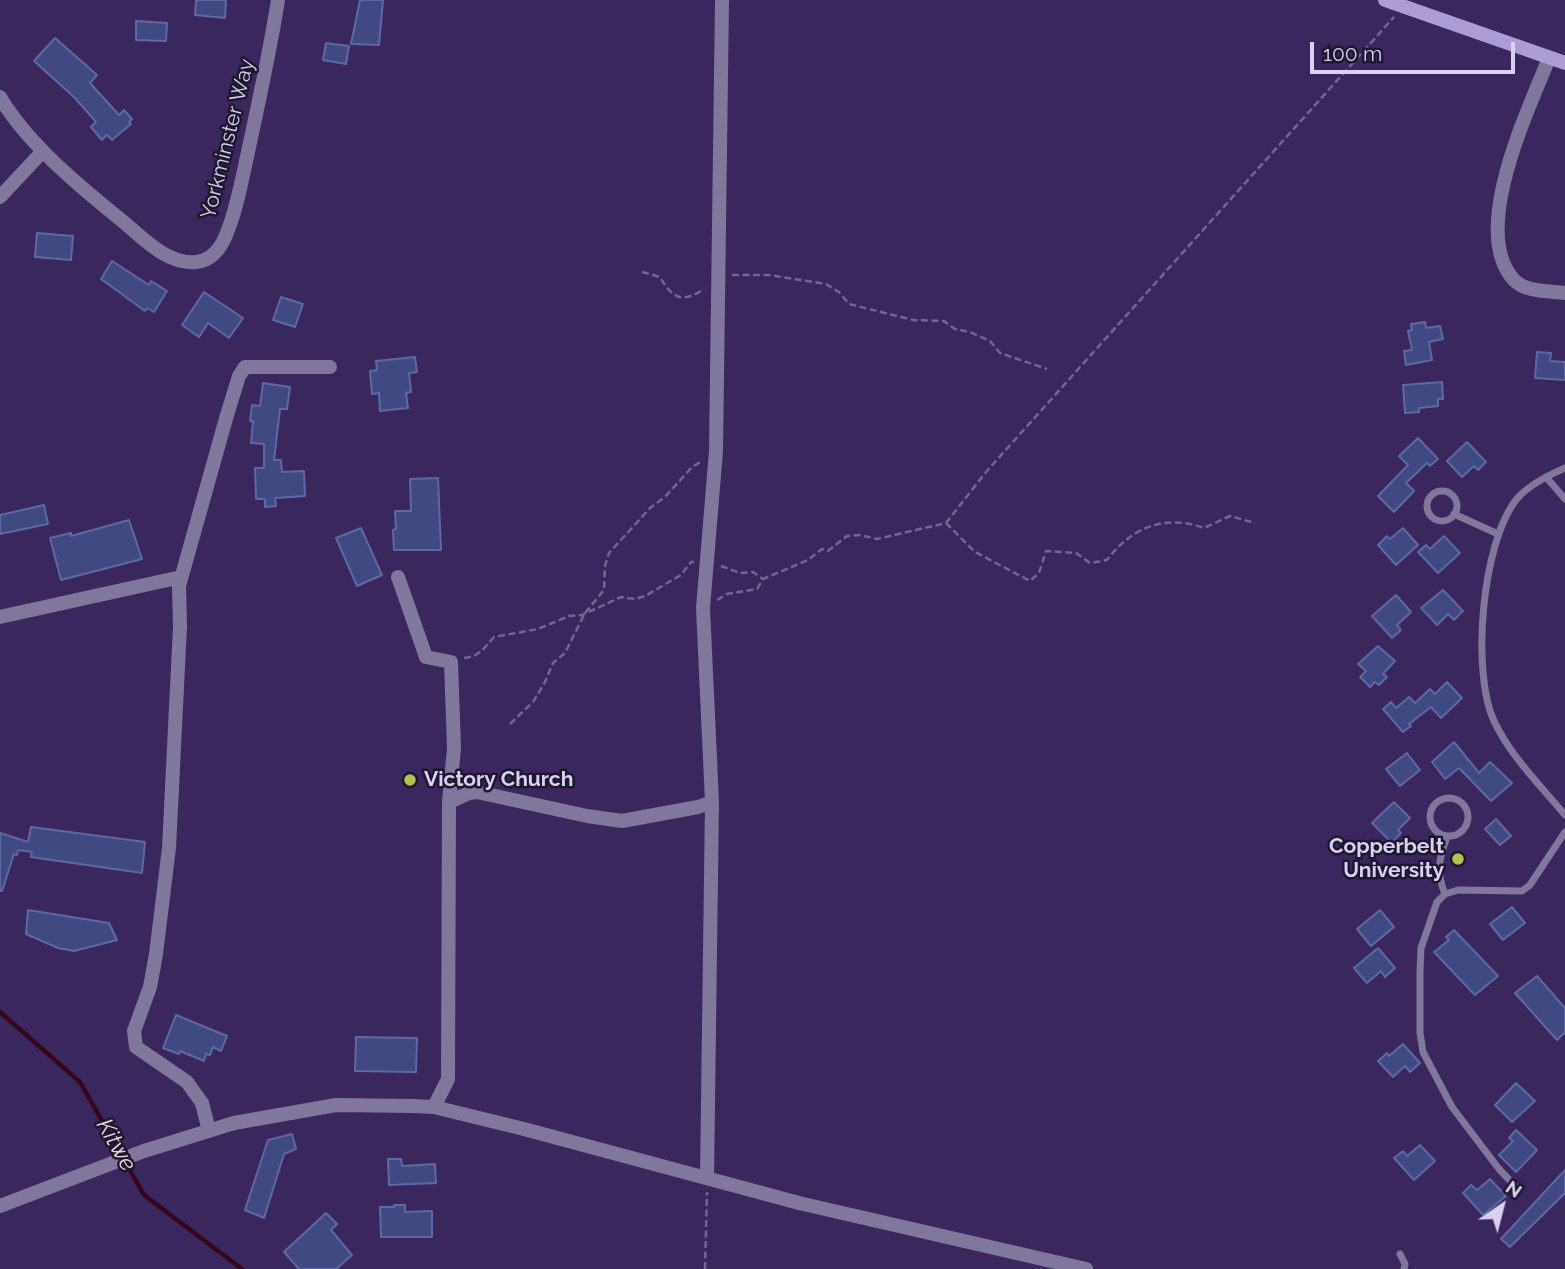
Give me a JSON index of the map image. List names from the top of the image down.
{
  "streets": {
    "street": ["Yorkminster Way"]
  },
  "water": ["Kitwe"],
  "places": ["Victory Church", "Copperbelt University"],
  "scale_bar": "100 m",
  "north": "top right"
}
